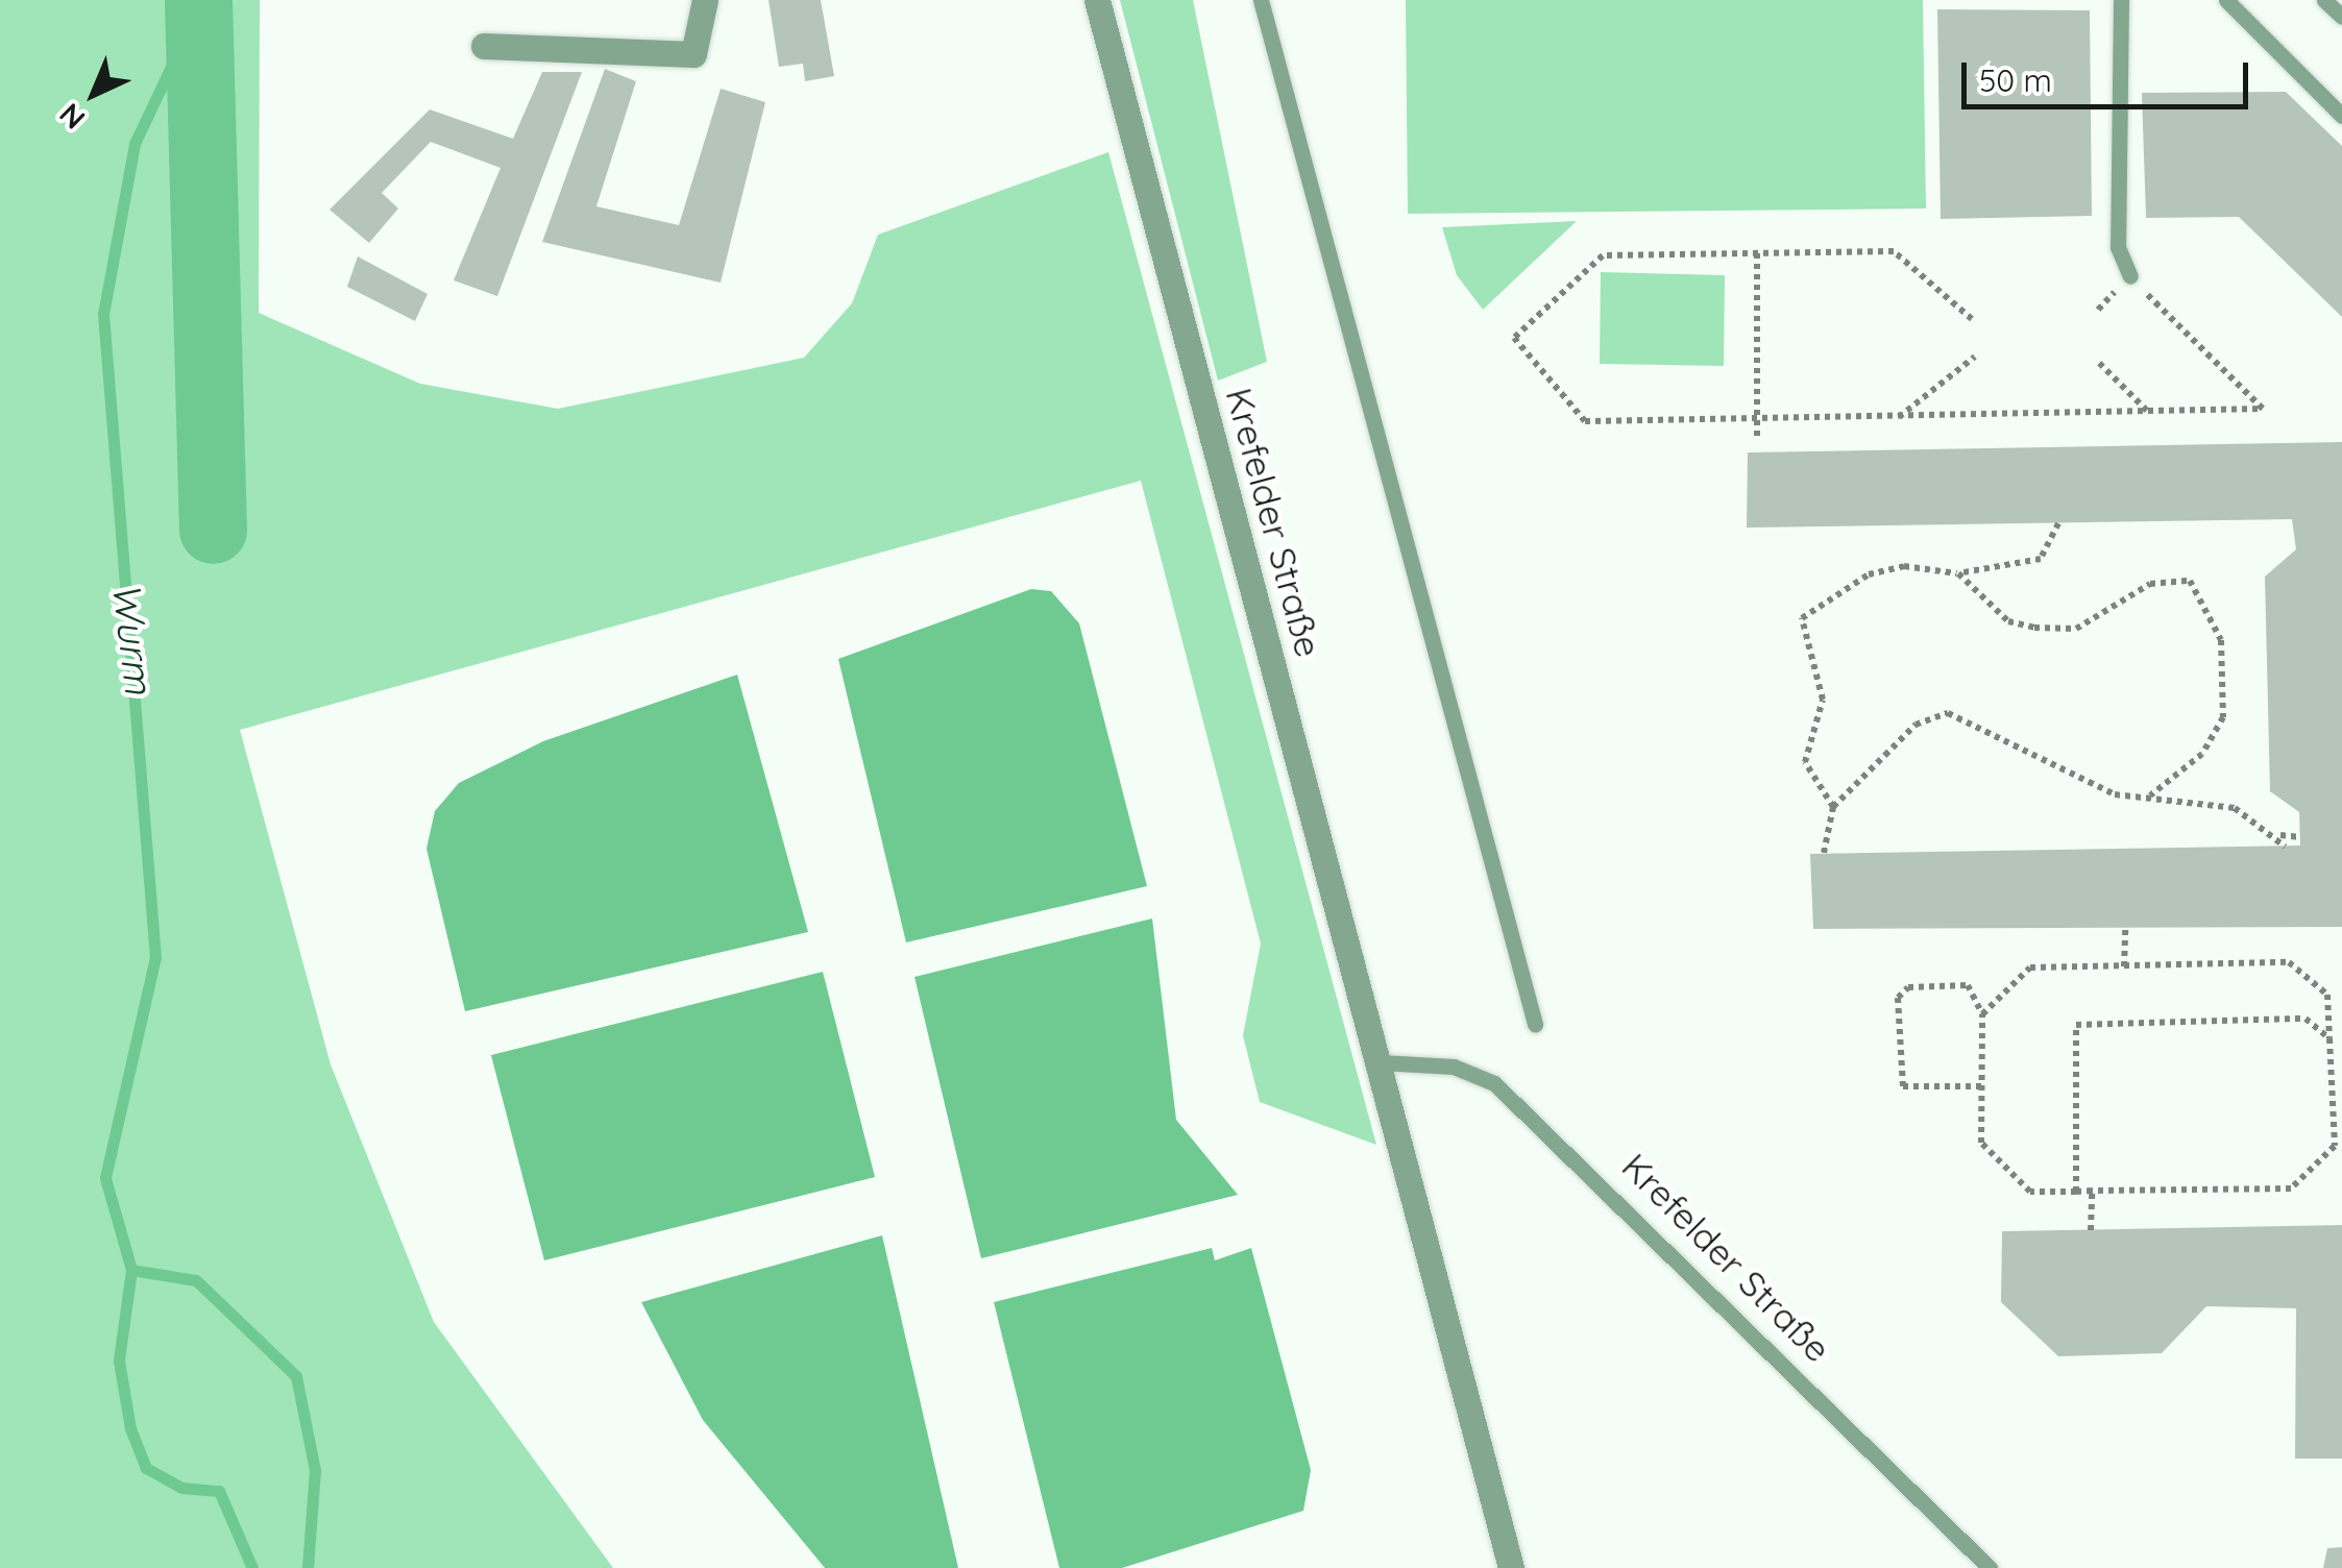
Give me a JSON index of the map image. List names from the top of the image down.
{
  "streets": {
    "street": ["Krefelder Straße"]
  },
  "water": ["Wurm"],
  "scale_bar": "50 m",
  "north": "bottom left"
}
